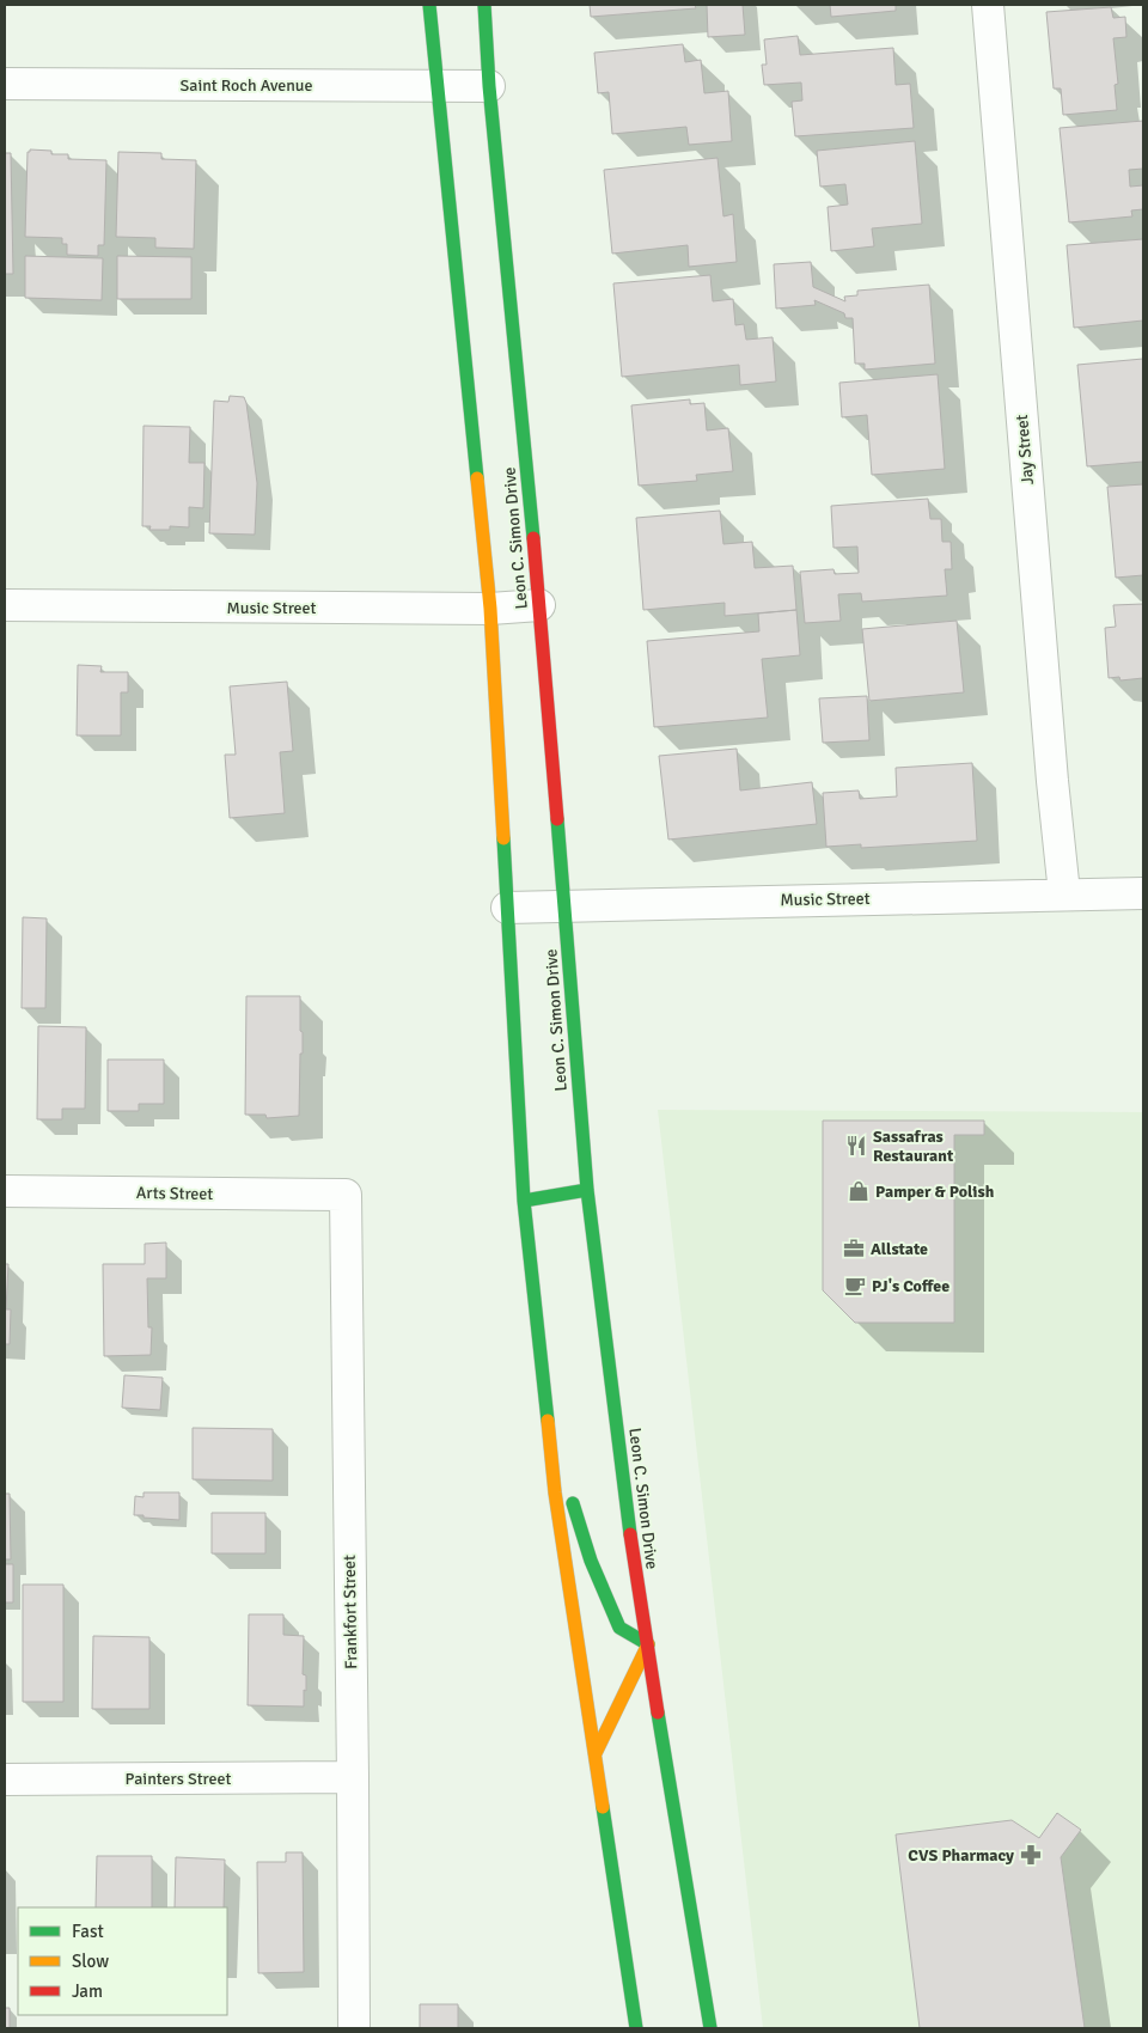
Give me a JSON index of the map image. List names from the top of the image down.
{
  "streets": {
    "main road": ["Leon C. Simon Drive"],
    "street": [
      "Saint Roch Avenue",
      "Jay Street",
      "Music Street",
      "Arts Street",
      "Frankfort Street",
      "Painters Street"
    ]
  },
  "crossings": [
    ["Saint Roch Avenue", "Leon C. Simon Drive"],
    ["Jay Street", "Music Street"],
    ["Leon C. Simon Drive", "Music Street"],
    ["Arts Street", "Frankfort Street"],
    ["Frankfort Street", "Painters Street"]
  ],
  "places": {
    "restaurant": ["Sassafras Restaurant"],
    "shop": ["Pamper & Polish"],
    "office": ["Allstate"],
    "cafe": ["PJ's Coffee"],
    "pharmacy": ["CVS Pharmacy"]
  },
  "legend": ["Fast", "Slow", "Jam"]
}
